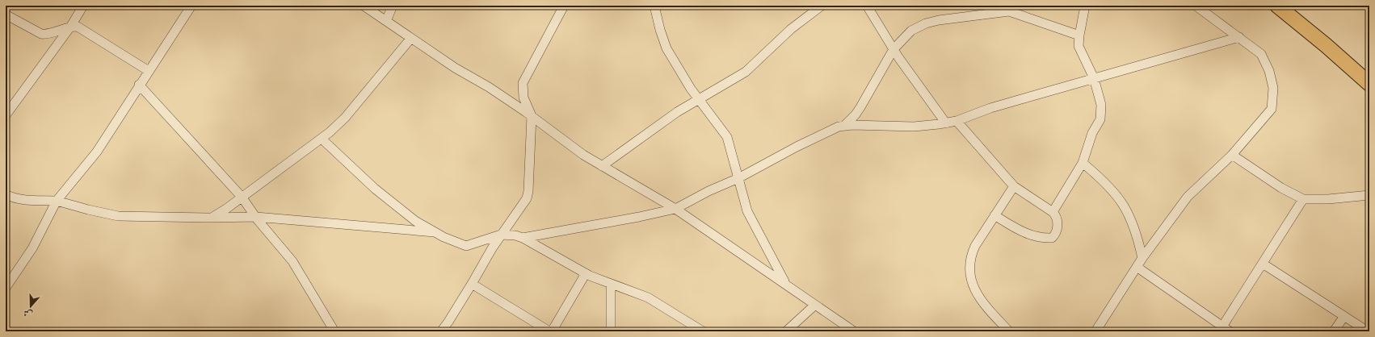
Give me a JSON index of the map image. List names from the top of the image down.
{
  "north": "bottom"
}
